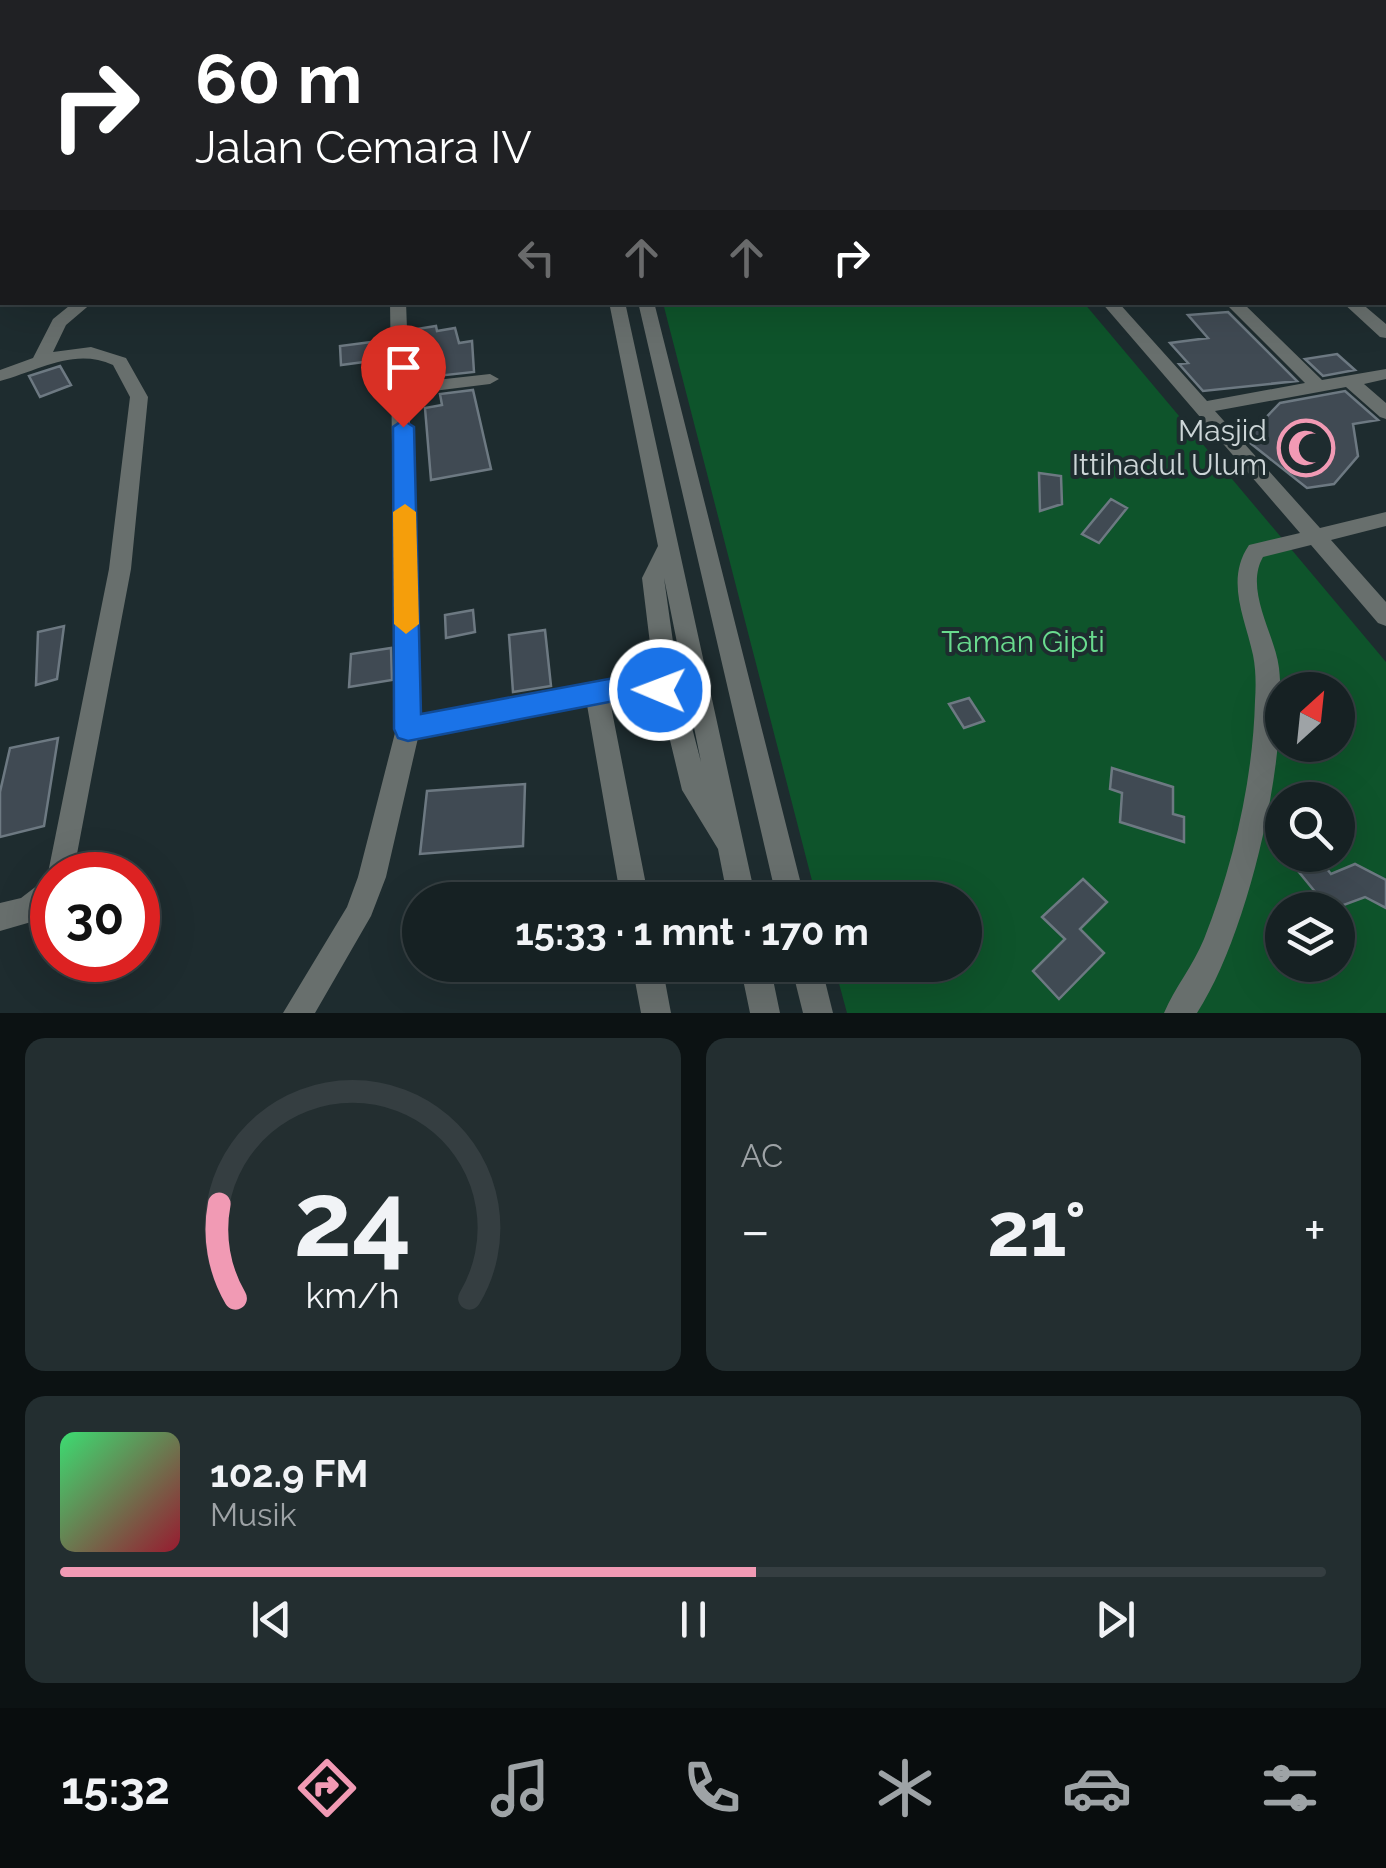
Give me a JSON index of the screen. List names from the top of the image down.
{
  "parks": ["Taman Gipti"],
  "places": {
    "mosque": ["Masjid Ittihadul Ulum"]
  },
  "north": "top right",
  "page": {
    "turn": ["60 m", "Jalan Cemara IV"],
    "limit": "30",
    "trip": "15:33 · 1 mnt · 170 m",
    "tile": "AC",
    "heat": ["−", "21°", "+"],
    "song": ["102.9 FM", "Musik"],
    "tabs": "15:32",
    "gauge": ["24", "km/h"]
  }
}
